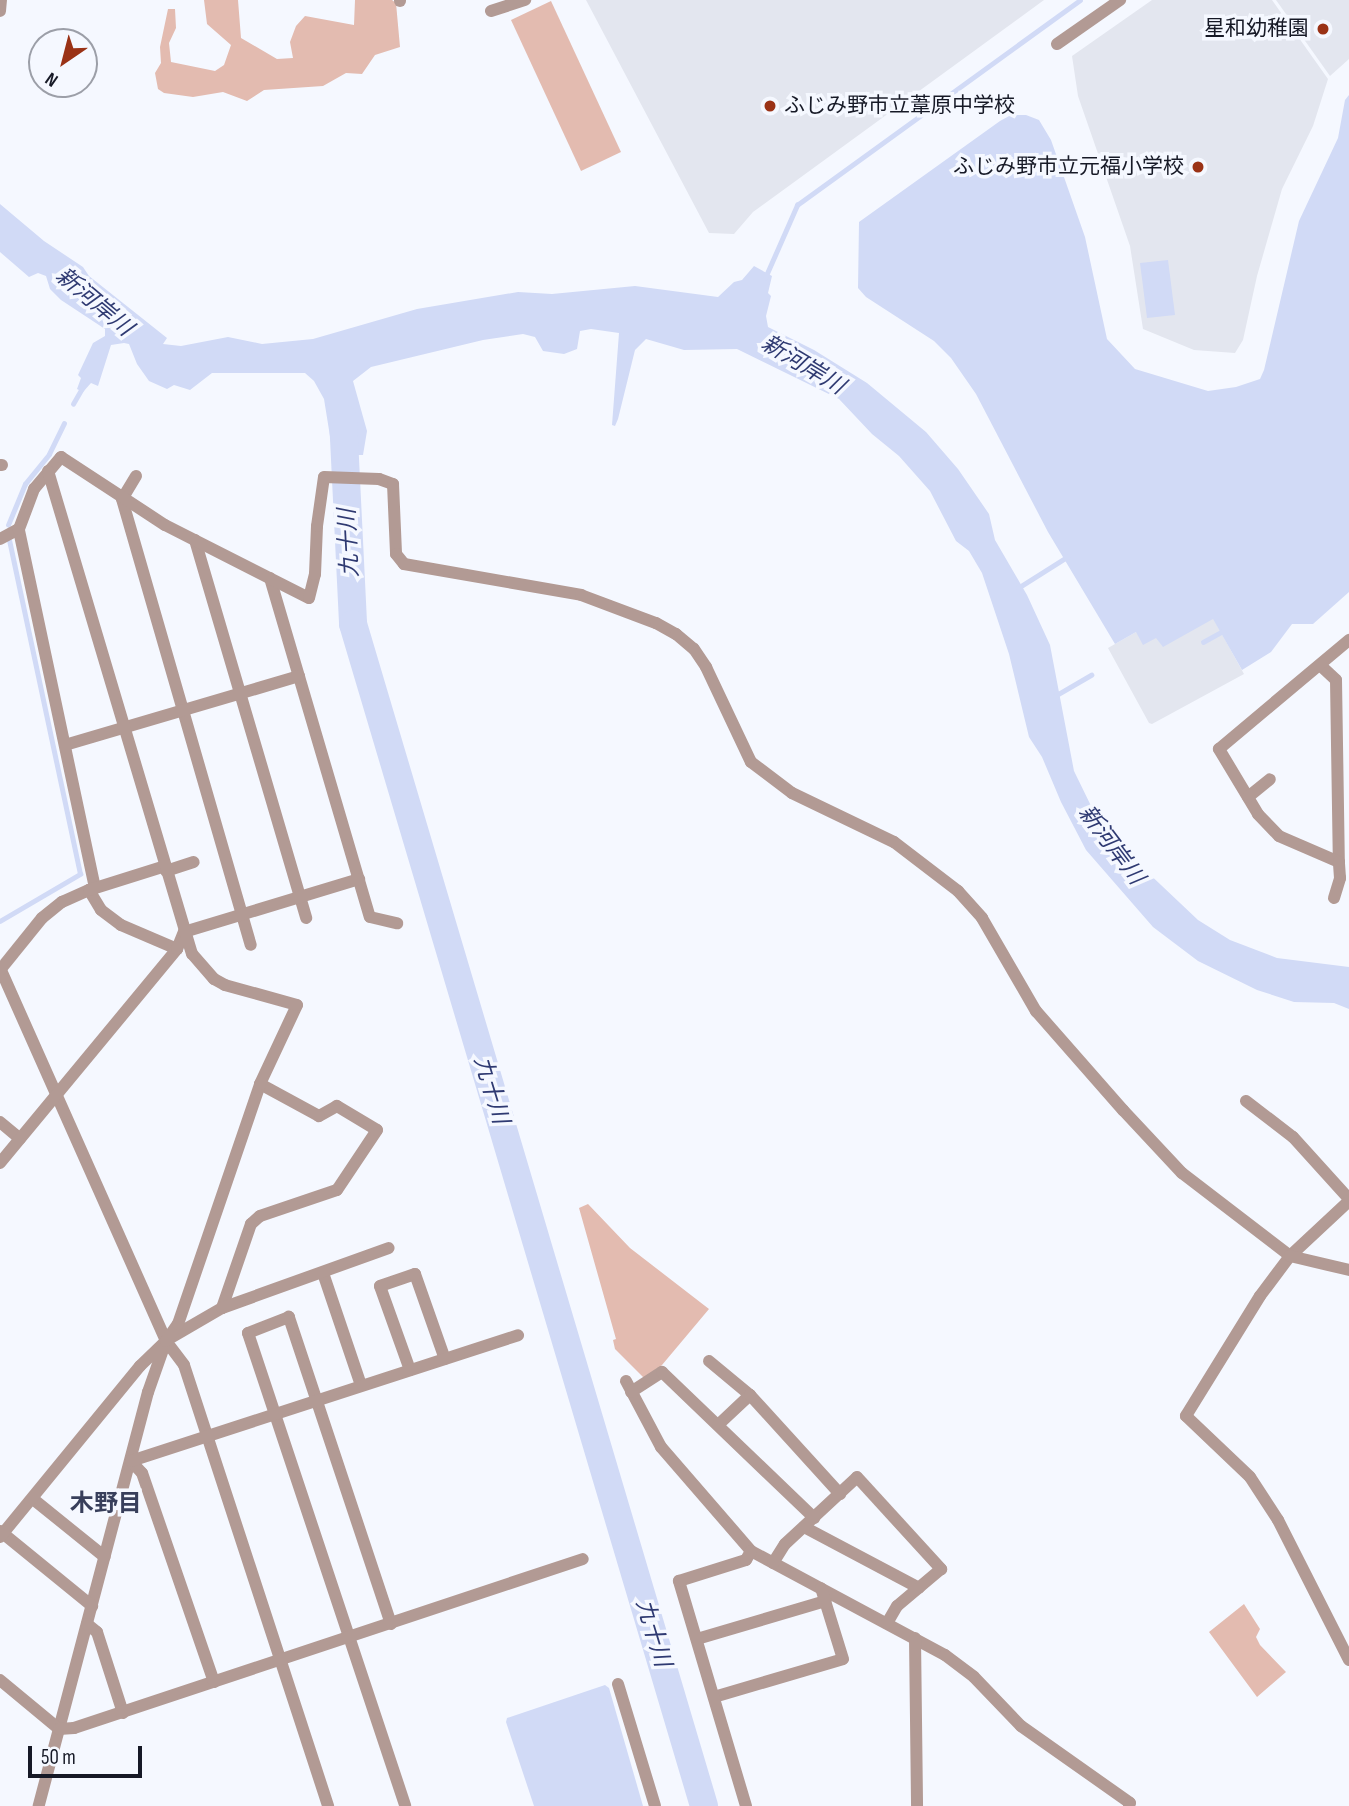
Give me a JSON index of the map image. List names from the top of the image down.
{
  "districts": ["木野目"],
  "water": ["新河岸川", "九十川"],
  "places": ["星和幼稚園", "ふじみ野市立葦原中学校", "ふじみ野市立元福小学校"],
  "scale_bar": "50 m",
  "north": "bottom left"
}
